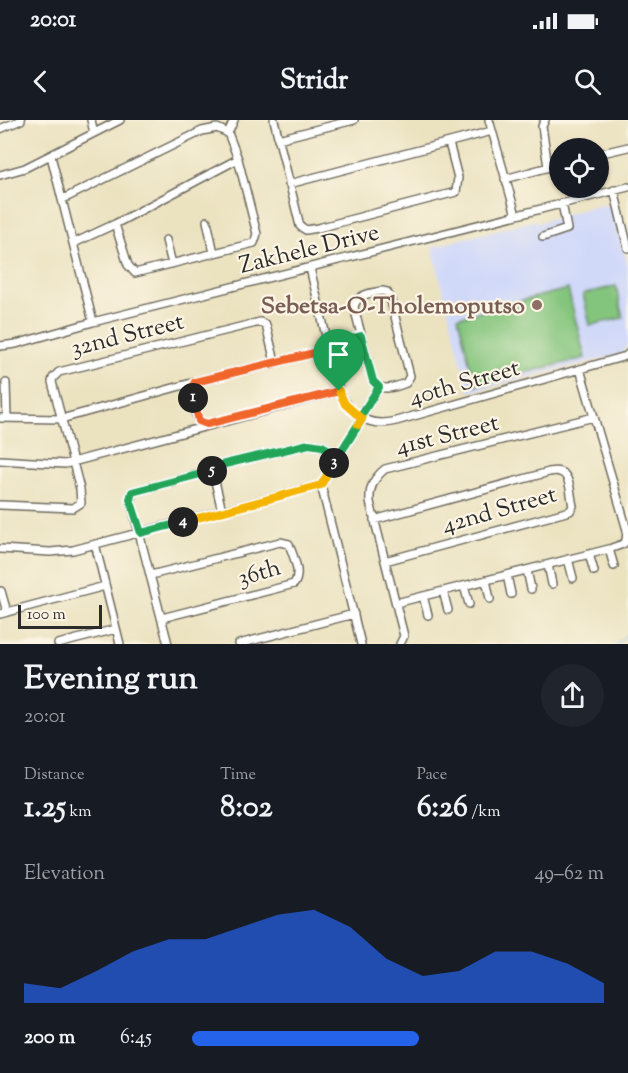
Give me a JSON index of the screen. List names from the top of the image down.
{
  "streets": {
    "street": [
      "Zakhele Drive",
      "32nd Street",
      "40th Street",
      "41st Street",
      "42nd Street",
      "36th"
    ]
  },
  "crossings": [
    ["41st Street", "42nd Street"]
  ],
  "places": ["Sebetsa-O-Tholemoputso"],
  "scale_bar": "100 m",
  "page": {
    "status": "20:01",
    "header": "Stridr",
    "pins": [
      "1",
      "3",
      "5",
      "4"
    ],
    "scale": "100 m",
    "heading": ["Evening run", "20:01"],
    "stats": [
      ["Distance", "1.25 km"],
      ["Time", "8:02"],
      ["Pace", "6:26 /km"]
    ],
    "chart": ["Elevation", "49–62 m"],
    "list": [
      {
        "name": "200 m",
        "note": "6:45"
      }
    ]
  }
}
